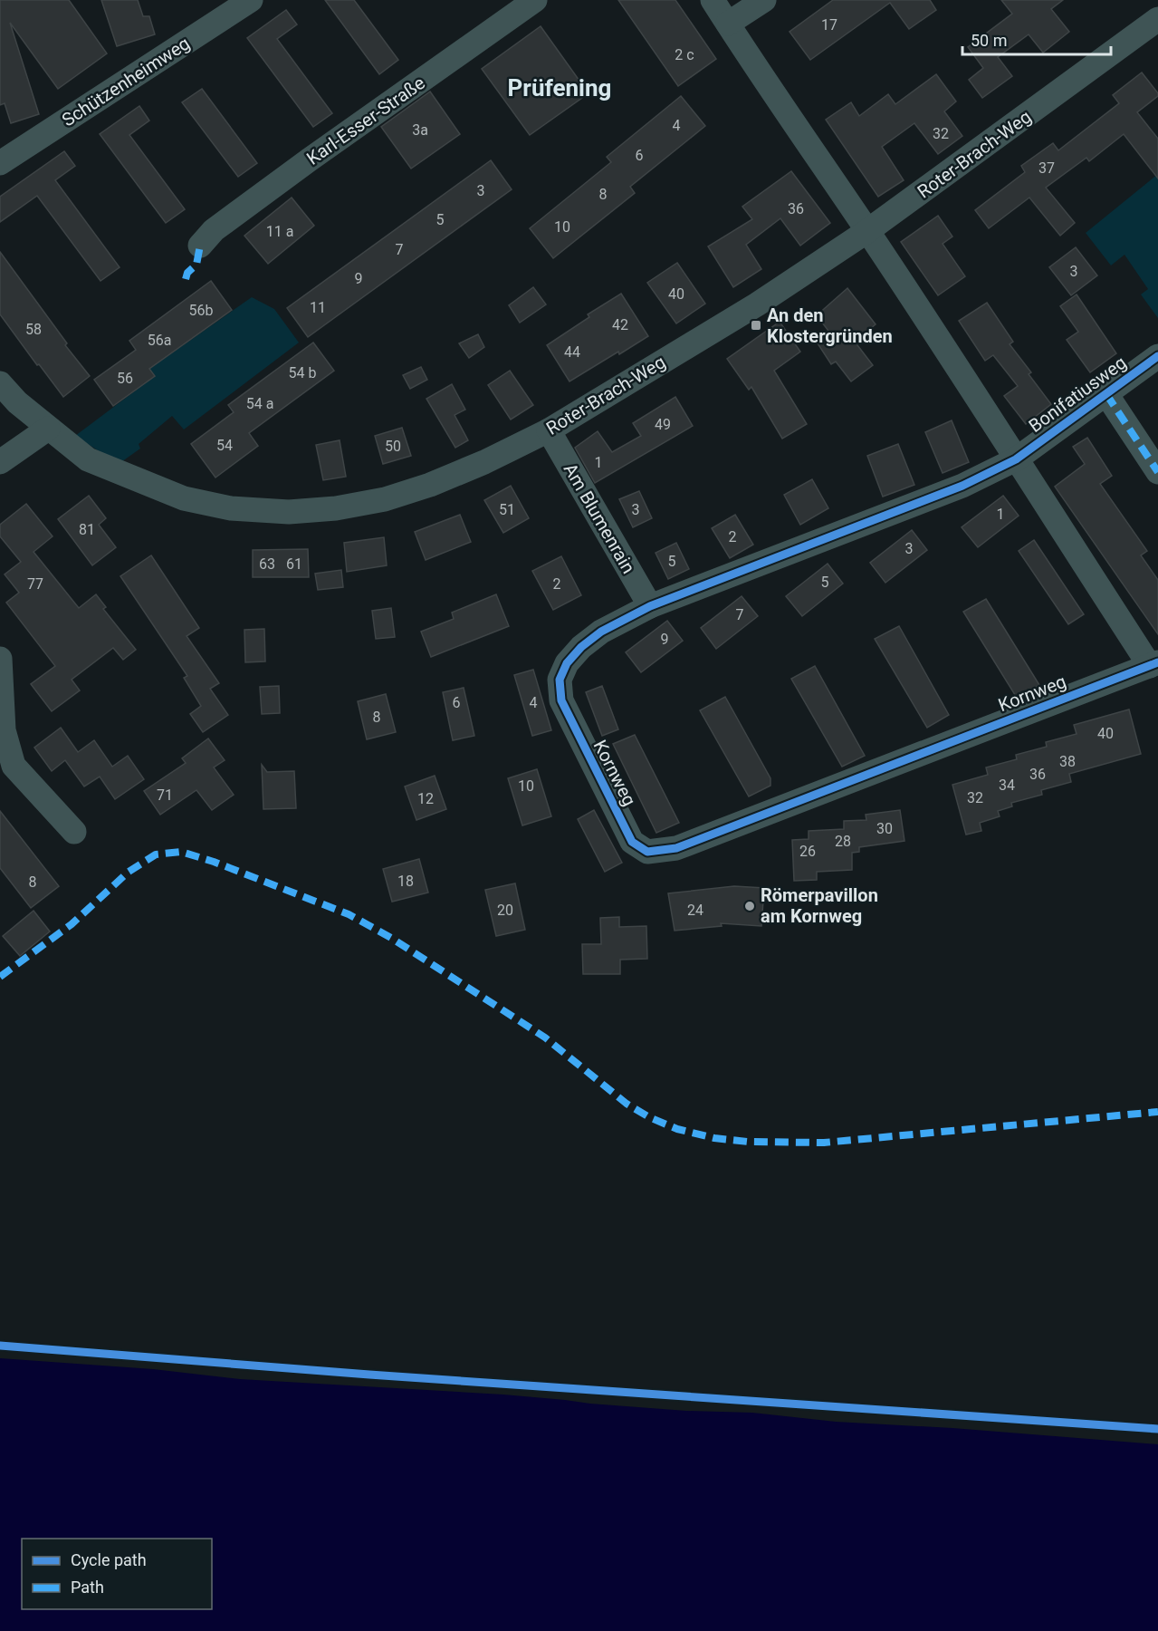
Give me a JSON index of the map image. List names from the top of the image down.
{
  "streets": {
    "street": [
      "Schützenheimweg",
      "Karl-Esser-Straße",
      "Roter-Brach-Weg",
      "Bonifatiusweg",
      "Am Blumenrain",
      "Kornweg"
    ]
  },
  "crossings": [
    ["Roter-Brach-Weg", "Am Blumenrain"],
    ["Bonifatiusweg", "Kornweg"],
    ["Am Blumenrain", "Kornweg"]
  ],
  "districts": ["Prüfening"],
  "places": {
    "transit": ["An den Klostergründen"],
    "other": ["Römerpavillon am Kornweg"]
  },
  "house_numbers": [
    "17",
    "2 c",
    "4",
    "3a",
    "32",
    "6",
    "37",
    "3",
    "8",
    "36",
    "5",
    "10",
    "11 a",
    "7",
    "3",
    "9",
    "40",
    "11",
    "56b",
    "42",
    "58",
    "56a",
    "44",
    "54 b",
    "56",
    "54 a",
    "49",
    "54",
    "50",
    "1",
    "51",
    "3",
    "1",
    "81",
    "2",
    "3",
    "5",
    "63",
    "61",
    "5",
    "77",
    "2",
    "7",
    "9",
    "6",
    "4",
    "8",
    "40",
    "38",
    "36",
    "34",
    "10",
    "71",
    "32",
    "12",
    "30",
    "28",
    "26",
    "18",
    "8",
    "20",
    "24"
  ],
  "legend": ["Cycle path", "Path"],
  "scale_bar": "50 m"
}
